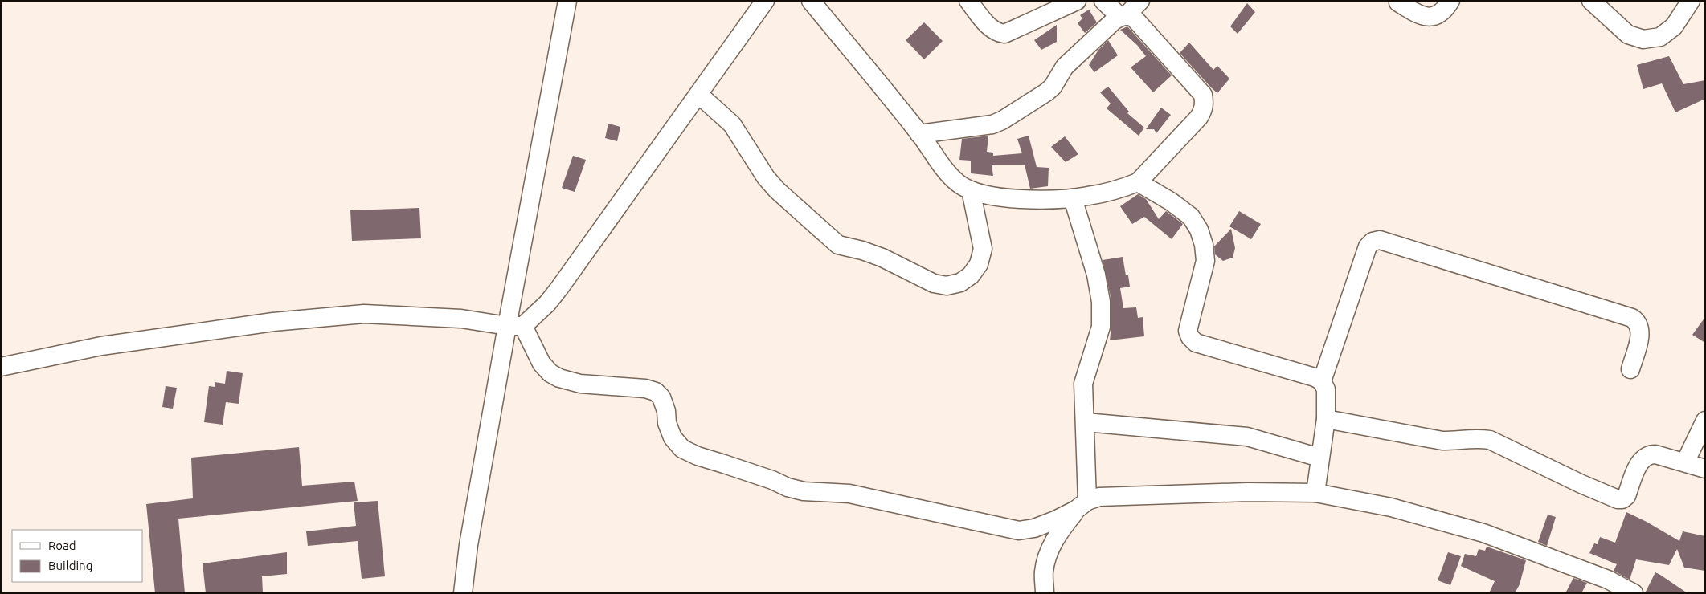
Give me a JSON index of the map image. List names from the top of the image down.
{
  "legend": ["Road", "Building"]
}
